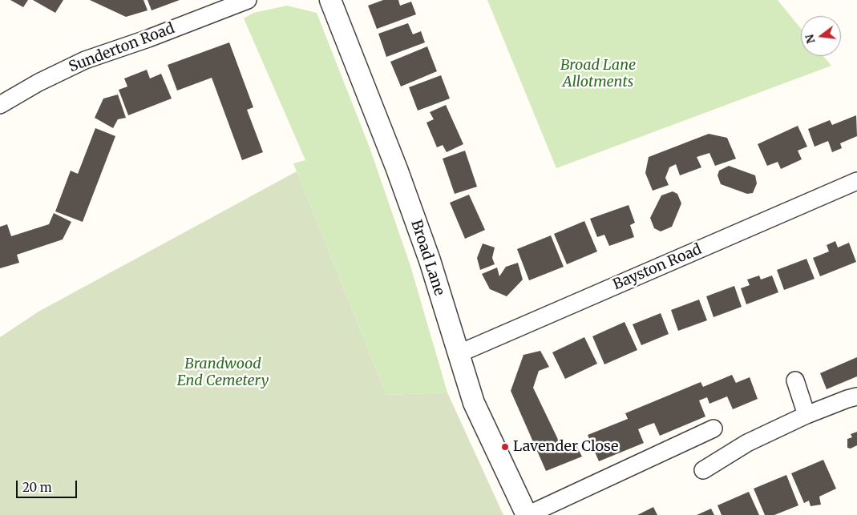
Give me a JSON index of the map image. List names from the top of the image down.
{
  "streets": {
    "street": ["Sunderton Road", "Broad Lane", "Bayston Road"]
  },
  "crossings": [
    ["Broad Lane", "Bayston Road"]
  ],
  "parks": ["Broad Lane Allotments", "Brandwood End Cemetery"],
  "places": ["Lavender Close"],
  "scale_bar": "20 m",
  "north": "left"
}
